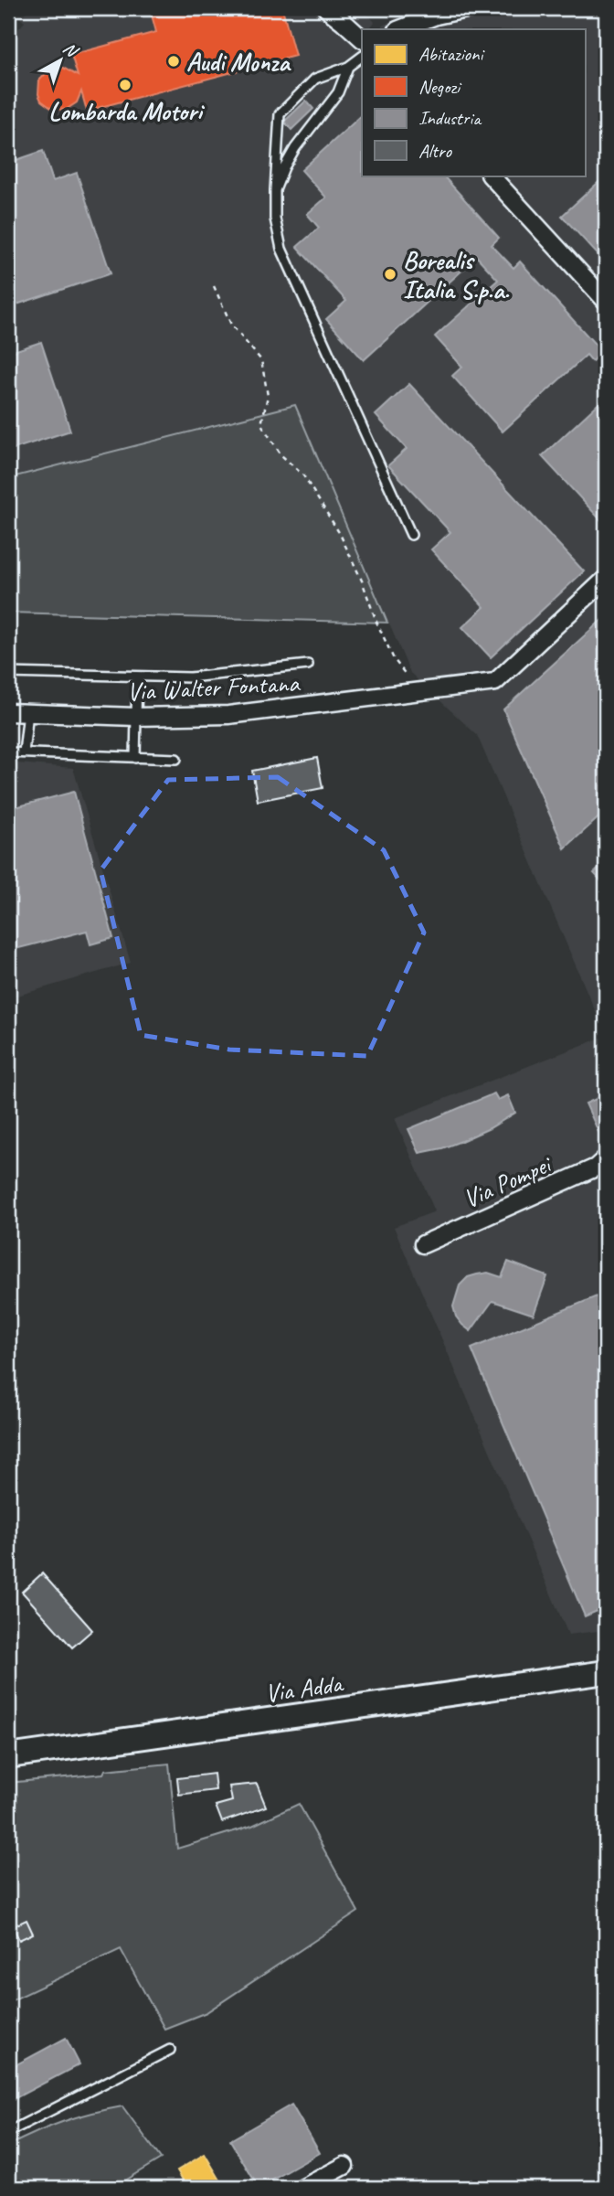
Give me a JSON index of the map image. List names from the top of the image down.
{
  "streets": {
    "main road": ["Via Adda"],
    "street": ["Via Walter Fontana", "Via Pompei"]
  },
  "places": ["Audi Monza", "Lombarda Motori", "Borealis Italia S.p.a."],
  "legend": [
    "Abitazioni",
    "Negozi",
    "Industria",
    "Altro"
  ],
  "north": "top right"
}
